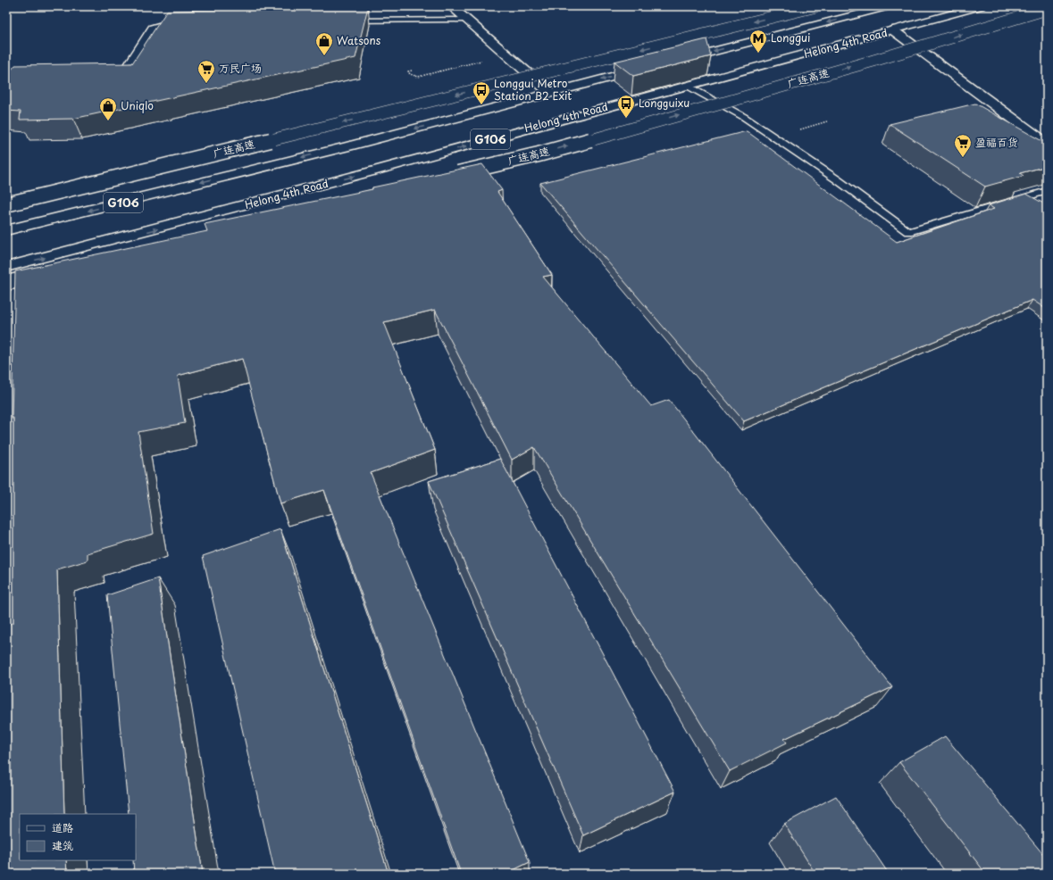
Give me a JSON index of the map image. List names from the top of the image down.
{
  "streets": {
    "main road": ["Helong 4th Road", "广连高速", "G106"]
  },
  "places": {
    "metro station": ["Longgui"],
    "shop": ["Watsons", "Uniqlo"],
    "supermarket": ["万民广场", "盈福百货"],
    "bus stop": ["Longgui Metro Station B2 Exit", "Longguixu"]
  },
  "legend": ["道路", "建筑"]
}
